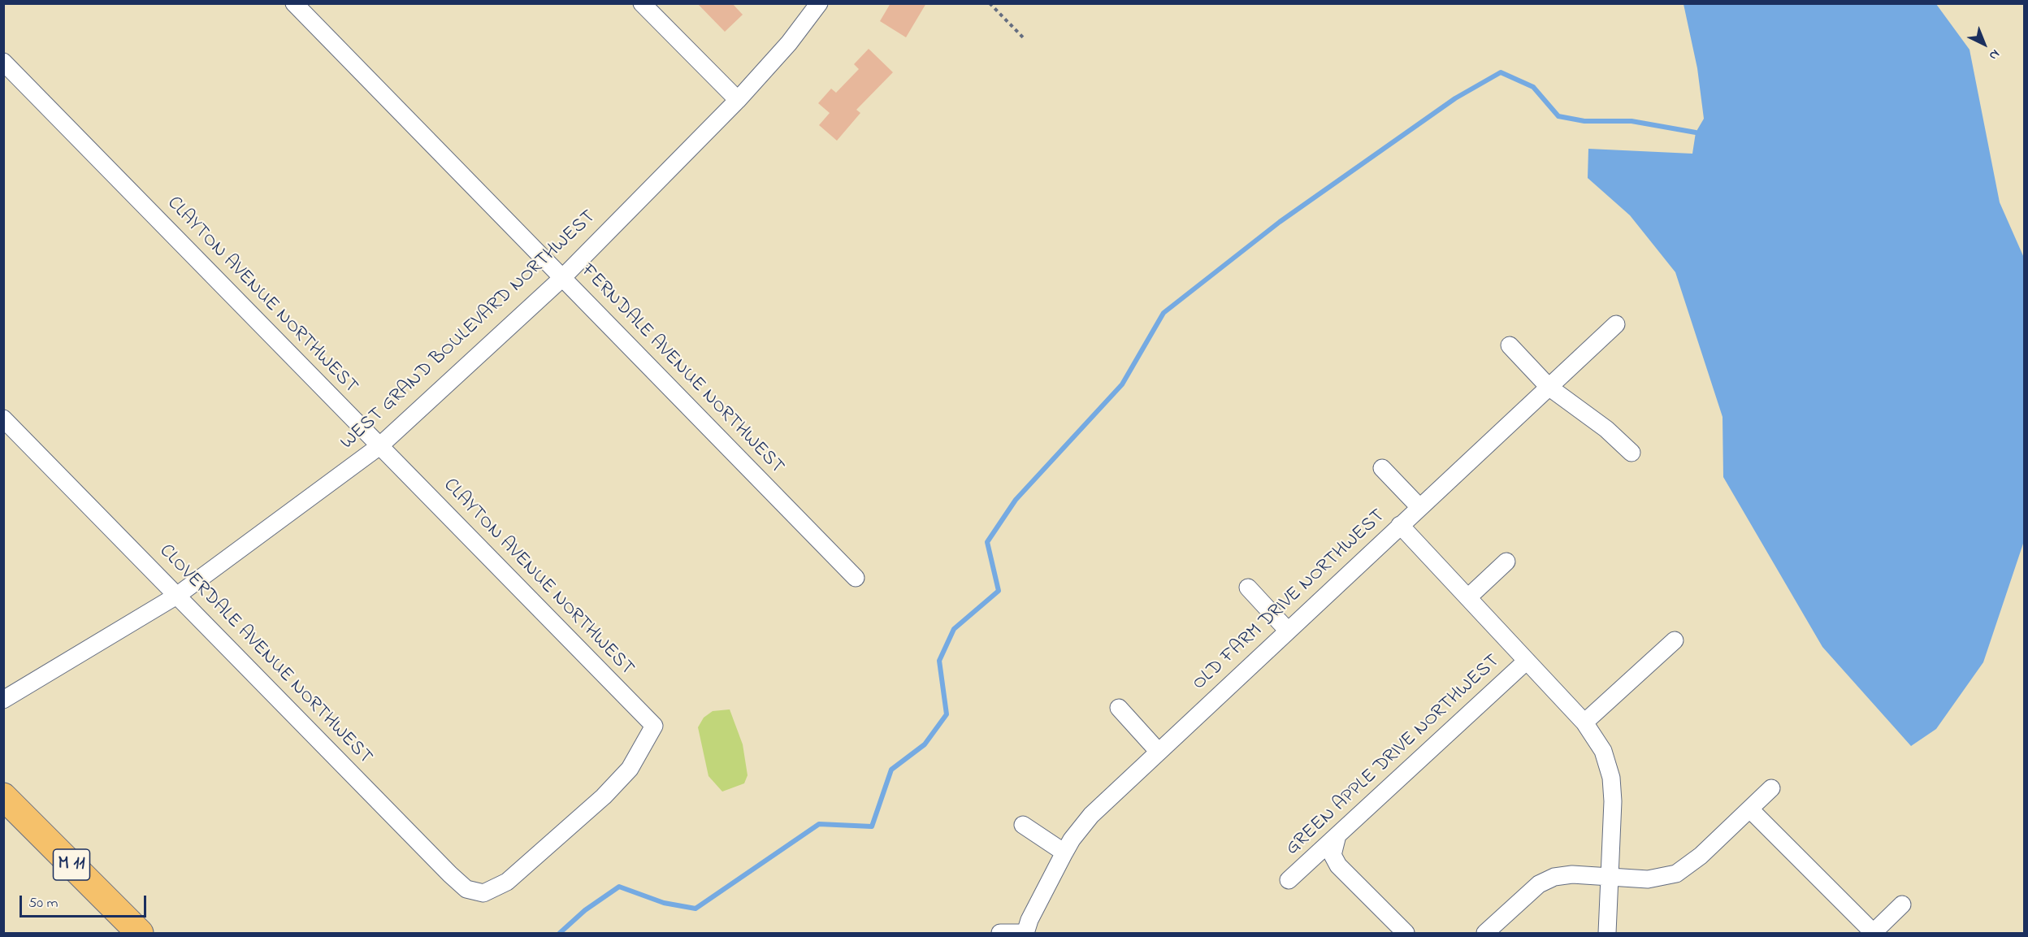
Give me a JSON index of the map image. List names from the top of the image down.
{
  "streets": {
    "main road": ["M 11"],
    "street": [
      "CLAYTON AVENUE NORTHWEST",
      "WEST GRAND BOULEVARD NORTHWEST",
      "FERNDALE AVENUE NORTHWEST",
      "OLD FARM DRIVE NORTHWEST",
      "CLOVERDALE AVENUE NORTHWEST",
      "GREEN APPLE DRIVE NORTHWEST"
    ]
  },
  "crossings": [
    ["CLAYTON AVENUE NORTHWEST", "WEST GRAND BOULEVARD NORTHWEST"],
    ["CLAYTON AVENUE NORTHWEST", "CLOVERDALE AVENUE NORTHWEST"],
    ["WEST GRAND BOULEVARD NORTHWEST", "FERNDALE AVENUE NORTHWEST"],
    ["WEST GRAND BOULEVARD NORTHWEST", "CLOVERDALE AVENUE NORTHWEST"]
  ],
  "scale_bar": "50 m",
  "north": "bottom right"
}
